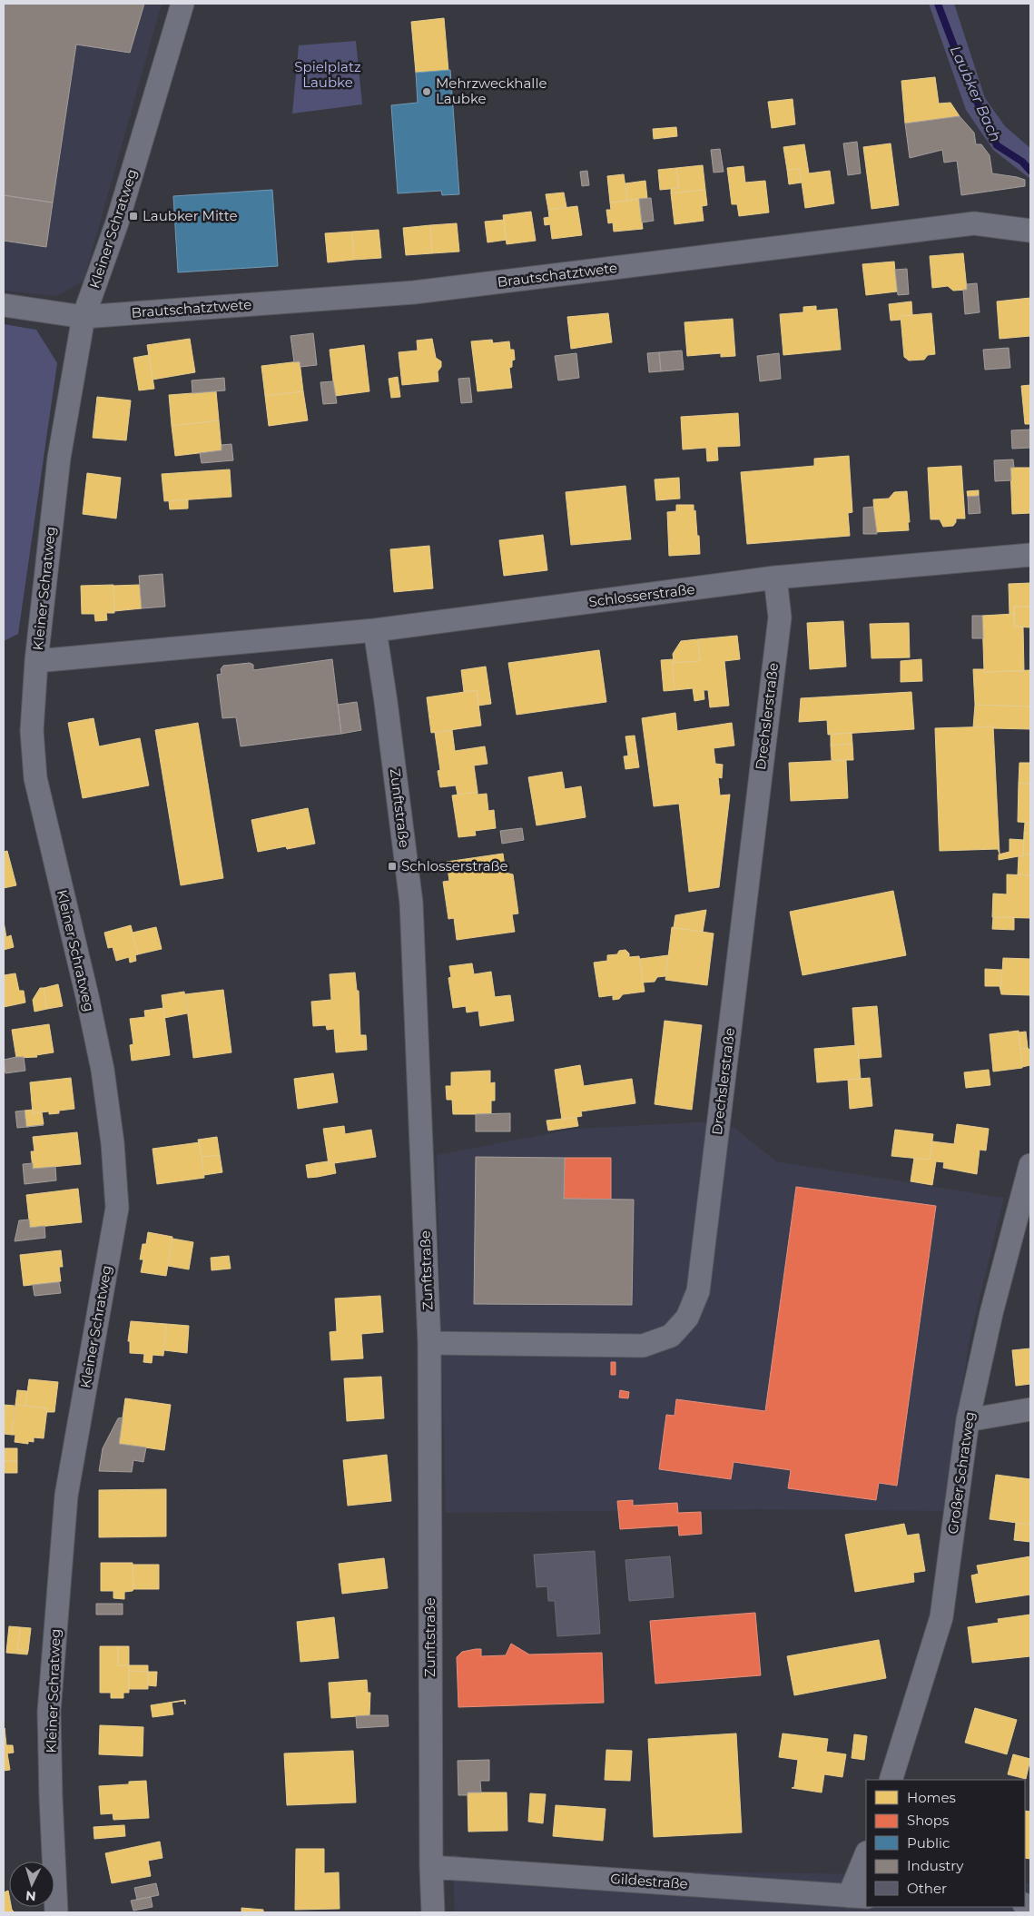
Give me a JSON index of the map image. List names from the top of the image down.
{
  "streets": {
    "street": [
      "Kleiner Schratweg",
      "Brautschatztwete",
      "Schlosserstraße",
      "Drechslerstraße",
      "Zunftstraße",
      "Großer Schratweg",
      "Gildestraße"
    ]
  },
  "crossings": [
    ["Kleiner Schratweg", "Brautschatztwete"],
    ["Kleiner Schratweg", "Schlosserstraße"],
    ["Schlosserstraße", "Drechslerstraße"],
    ["Schlosserstraße", "Zunftstraße"],
    ["Drechslerstraße", "Zunftstraße"],
    ["Zunftstraße", "Gildestraße"]
  ],
  "water": ["Laubker Bach"],
  "parks": ["Spielplatz Laubke"],
  "places": {
    "other": ["Mehrzweckhalle Laubke"],
    "transit": ["Laubker Mitte", "Schlosserstraße"]
  },
  "legend": [
    "Homes",
    "Shops",
    "Public",
    "Industry",
    "Other"
  ],
  "north": "bottom"
}
